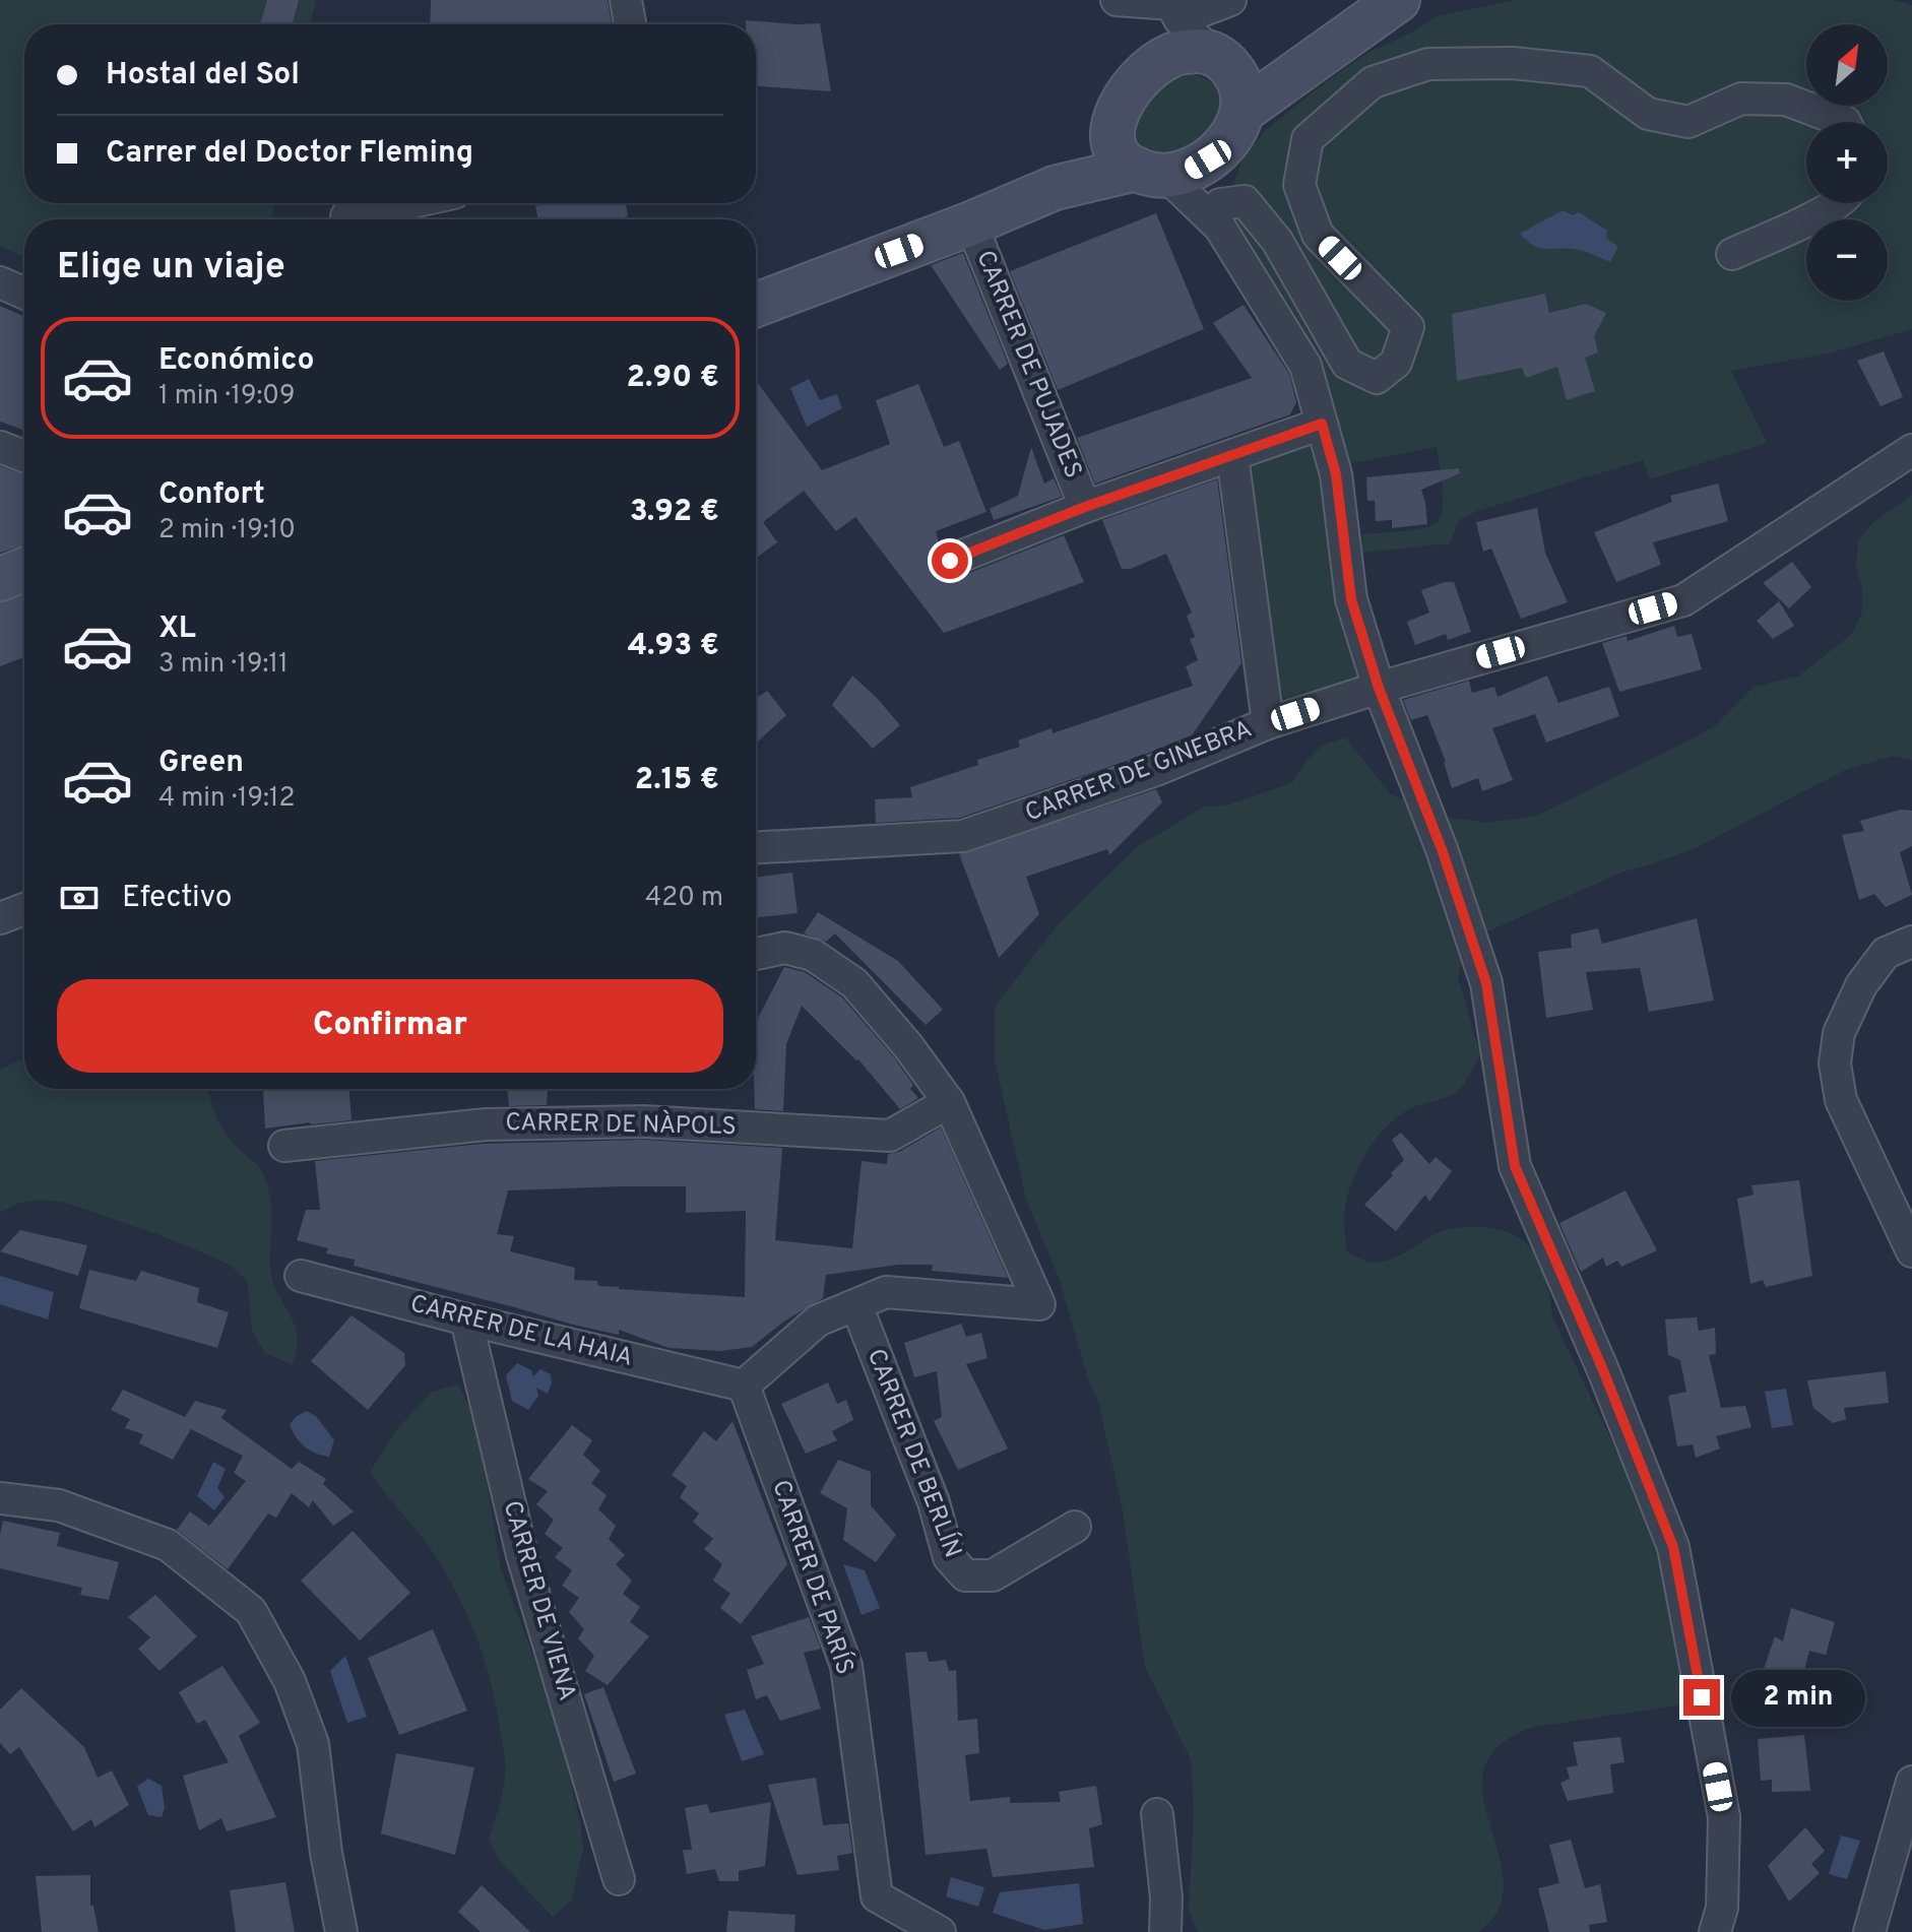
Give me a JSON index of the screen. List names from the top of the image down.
{
  "streets": {
    "street": [
      "CARRER DE PUJADES",
      "CARRER DE GINEBRA",
      "CARRER DE NÀPOLS",
      "CARRER DE LA HAIA",
      "CARRER DE BERLÍN",
      "CARRER DE PARÍS",
      "CARRER DE VIENA"
    ]
  },
  "crossings": [
    ["CARRER DE LA HAIA", "CARRER DE PARÍS"],
    ["CARRER DE LA HAIA", "CARRER DE VIENA"]
  ],
  "north": "top right",
  "page": {
    "map_buttons": ["+", "−"],
    "banner": ["Hostal del Sol", "Carrer del Doctor Fleming"],
    "heading": "Elige un viaje",
    "list": [
      {
        "name": "Económico",
        "note": "1 min · 19:09",
        "value": "2.90 €"
      },
      {
        "name": "Confort",
        "note": "2 min · 19:10",
        "value": "3.92 €"
      },
      {
        "name": "XL",
        "note": "3 min · 19:11",
        "value": "4.93 €"
      },
      {
        "name": "Green",
        "note": "4 min · 19:12",
        "value": "2.15 €"
      }
    ],
    "pay": ["Efectivo", "420 m"],
    "buttons": "Confirmar",
    "bubble": "2 min"
  }
}
